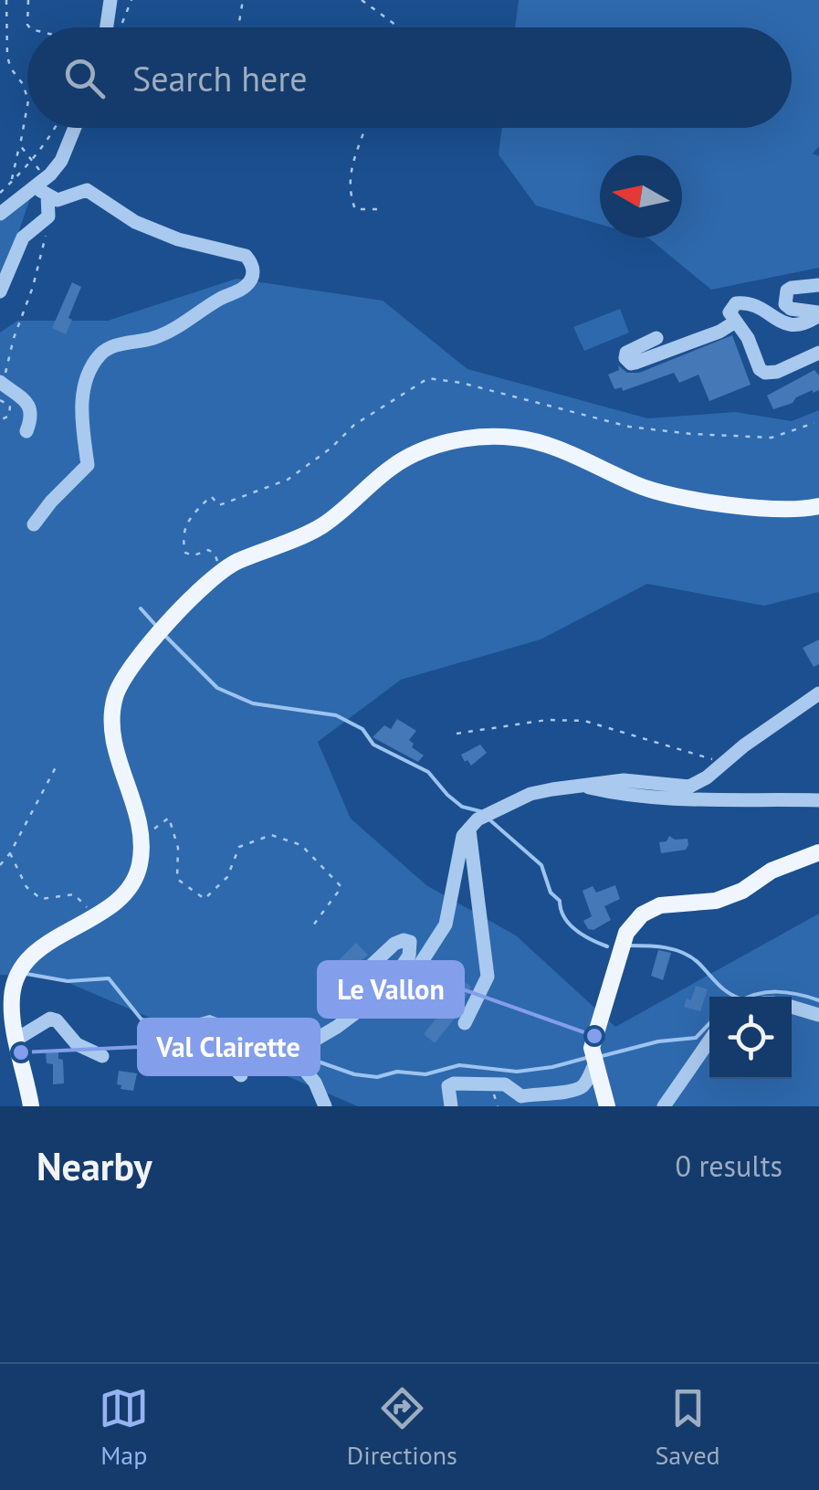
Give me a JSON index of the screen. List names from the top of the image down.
{
  "places": ["Le Vallon", "Val Clairette"],
  "north": "left",
  "page": {
    "search": "Search here",
    "heading": ["Nearby", "0 results"],
    "nav": ["Map", "Directions", "Saved"]
  }
}
